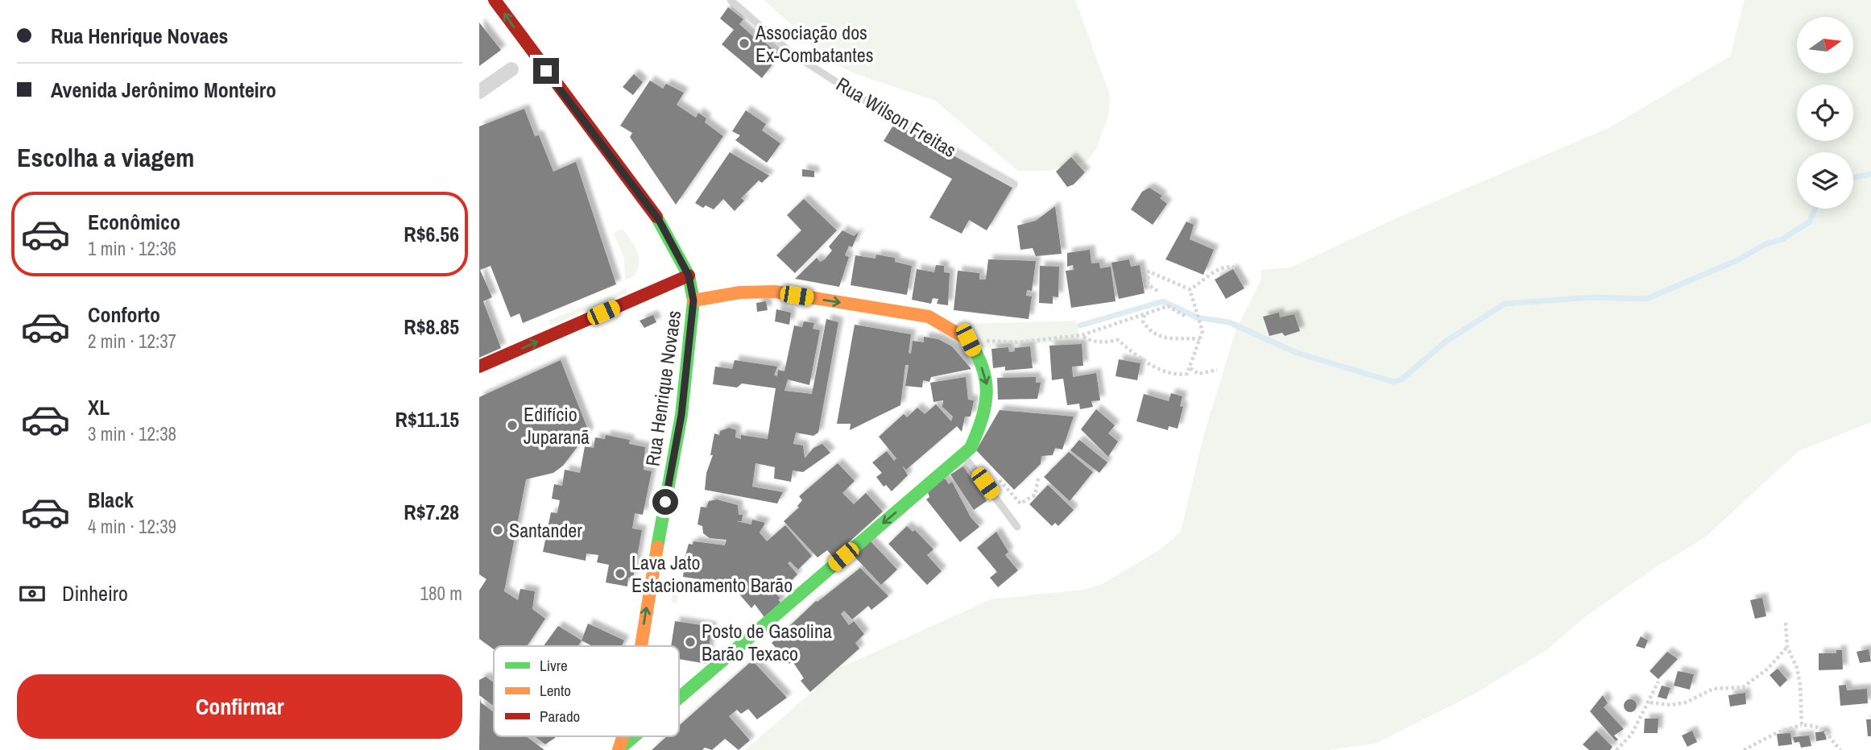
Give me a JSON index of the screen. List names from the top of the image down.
{
  "streets": {
    "main road": ["Rua Henrique Novaes"],
    "lane": ["Rua Wilson Freitas"]
  },
  "one_way": ["Rua Henrique Novaes"],
  "places": [
    "Associação dos Ex-Combatantes",
    "Edifício Juparanã",
    "Santander",
    "Lava Jato Estacionamento Barão",
    "Posto de Gasolina Barão Texaco"
  ],
  "legend": ["Livre", "Lento", "Parado"],
  "north": "right",
  "page": {
    "banner": ["Rua Henrique Novaes", "Avenida Jerônimo Monteiro"],
    "heading": "Escolha a viagem",
    "list": [
      {
        "name": "Econômico",
        "note": "1 min · 12:36",
        "value": "R$6.56"
      },
      {
        "name": "Conforto",
        "note": "2 min · 12:37",
        "value": "R$8.85"
      },
      {
        "name": "XL",
        "note": "3 min · 12:38",
        "value": "R$11.15"
      },
      {
        "name": "Black",
        "note": "4 min · 12:39",
        "value": "R$7.28"
      }
    ],
    "pay": ["Dinheiro", "180 m"],
    "buttons": "Confirmar"
  }
}
